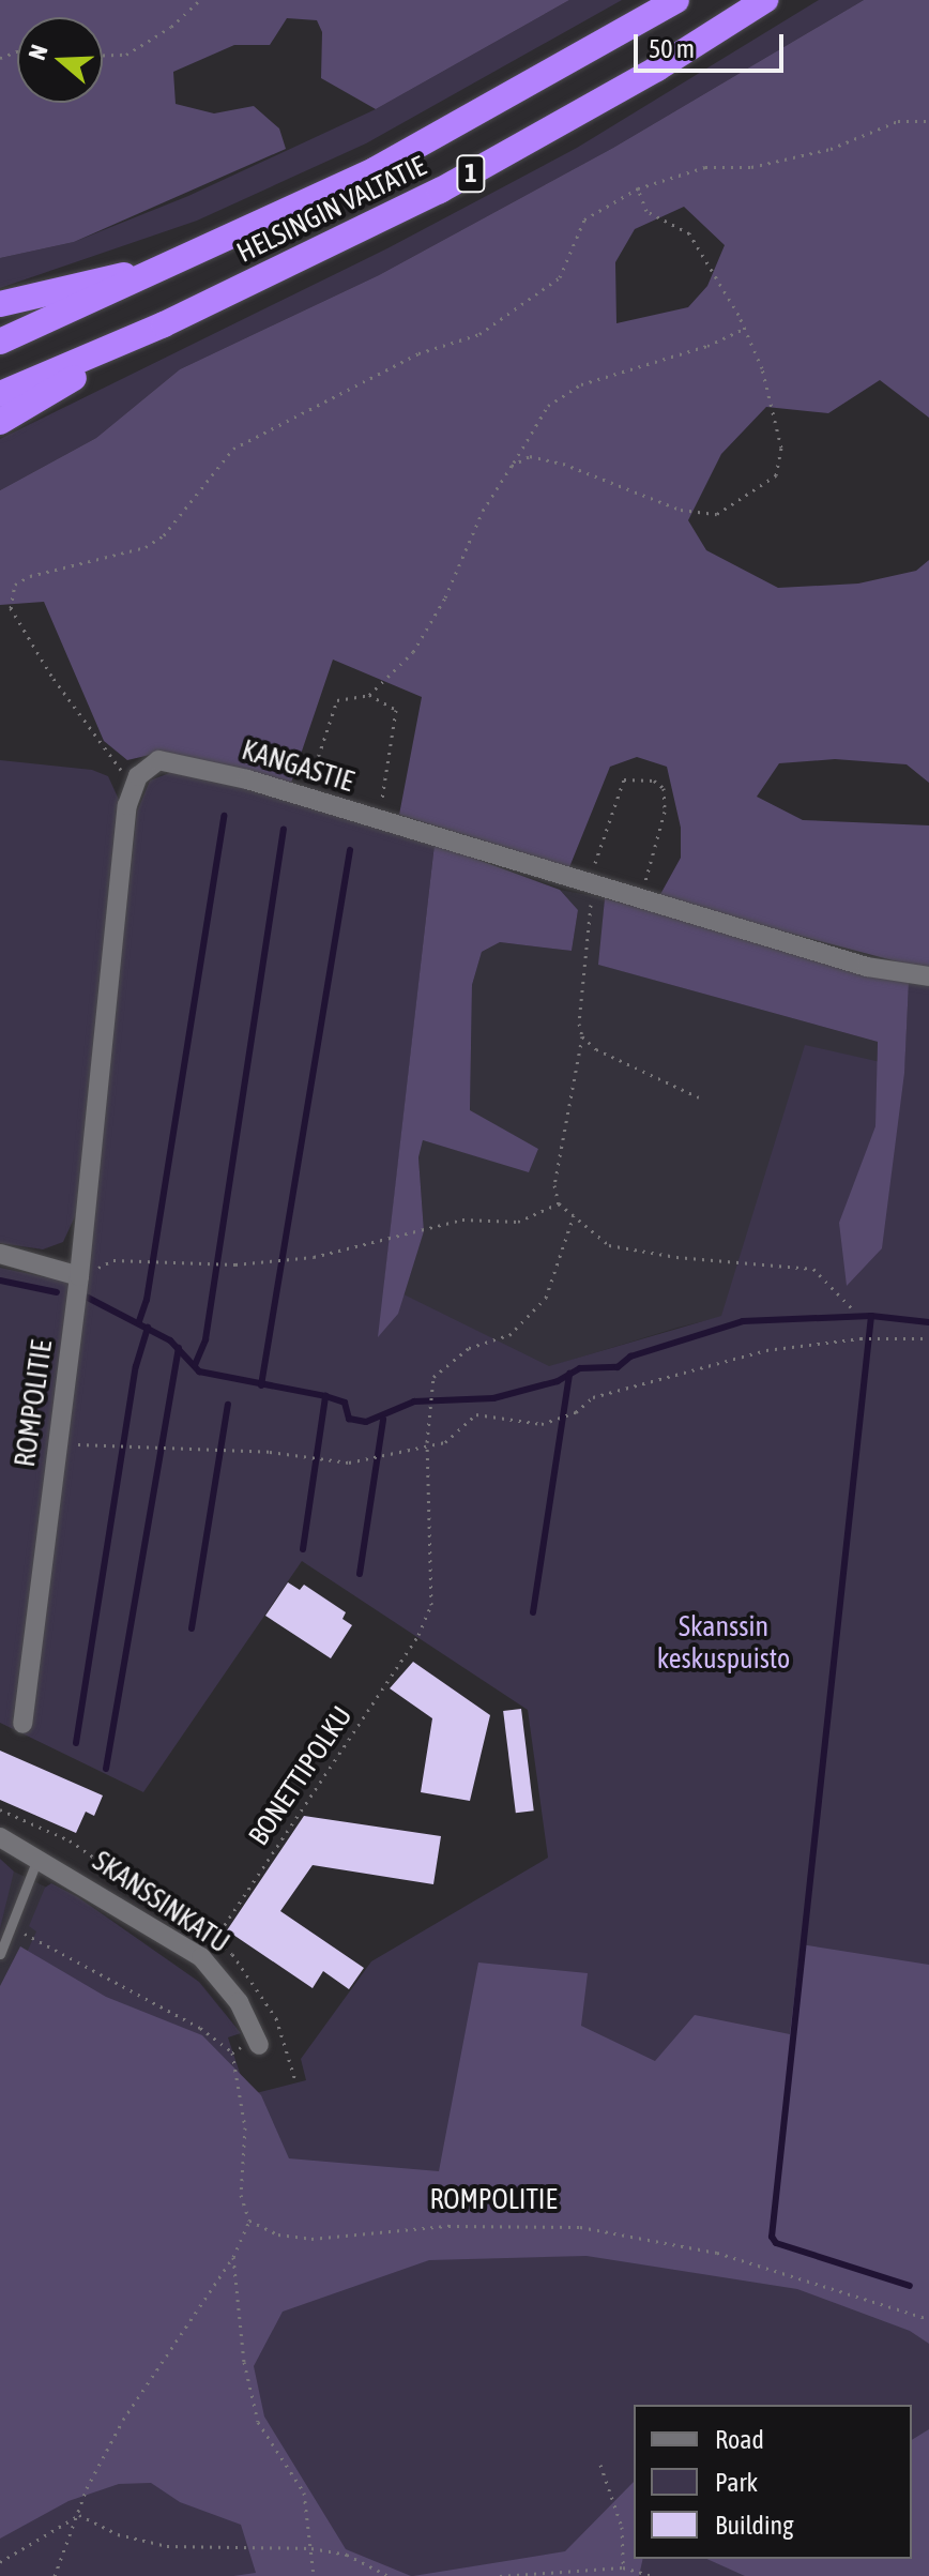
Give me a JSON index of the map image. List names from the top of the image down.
{
  "streets": {
    "highway": ["1", "HELSINGIN VALTATIE"],
    "street": ["KANGASTIE", "ROMPOLITIE", "SKANSSINKATU"],
    "path": ["BONETTIPOLKU"]
  },
  "parks": ["Skanssin keskuspuisto"],
  "legend": ["Road", "Park", "Building"],
  "scale_bar": "50 m",
  "north": "left"
}
